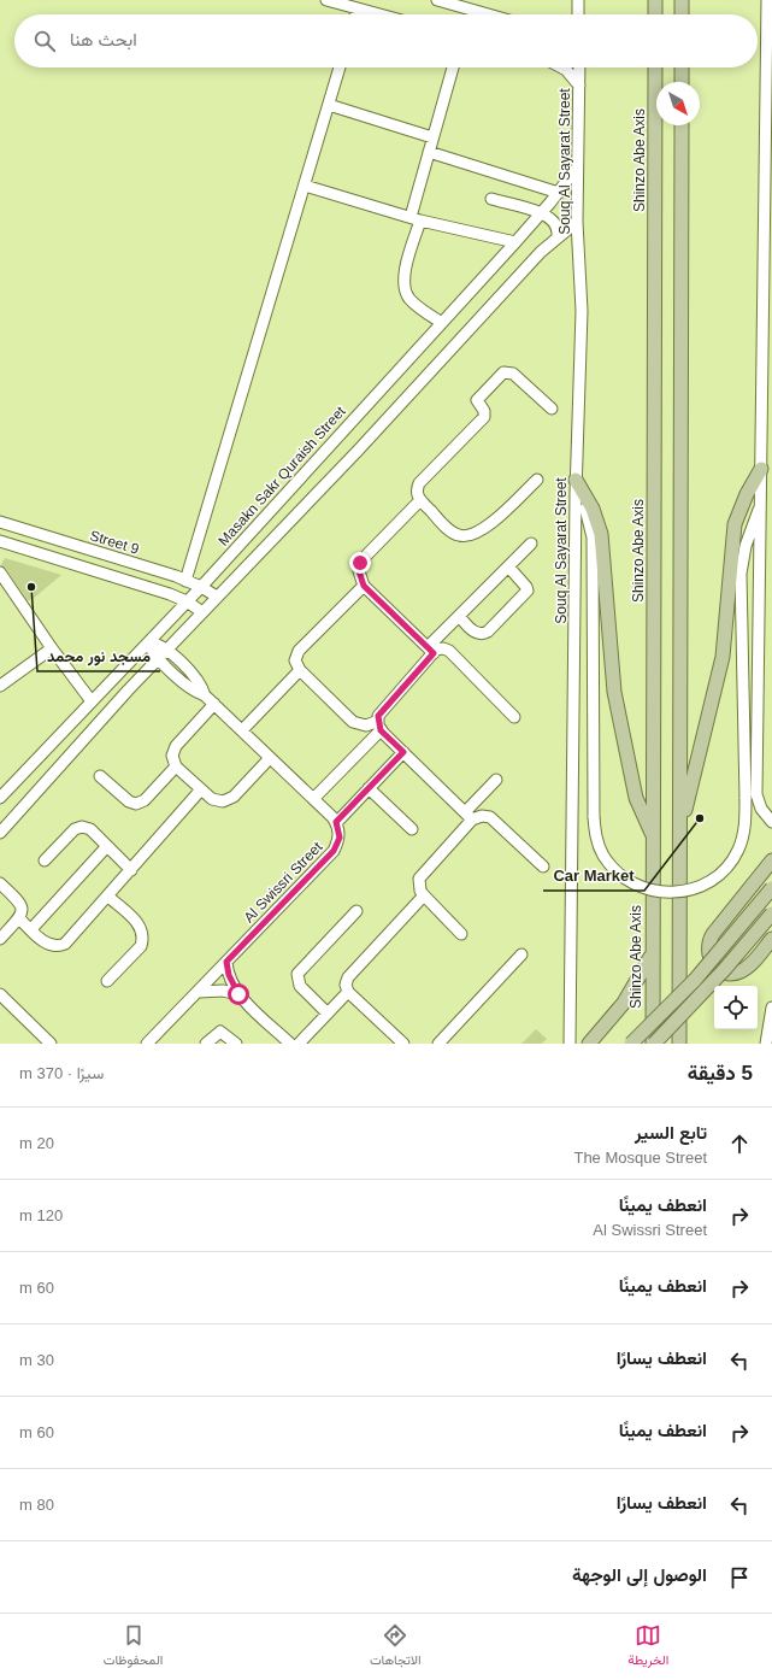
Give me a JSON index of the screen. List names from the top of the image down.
{
  "streets": {
    "main road": ["Shinzo Abe Axis"],
    "street": [
      "Souq Al Sayarat Street",
      "Masakn Sakr Quraish Street",
      "Street 9",
      "Al Swissri Street"
    ]
  },
  "crossings": [
    ["Souq Al Sayarat Street", "Masakn Sakr Quraish Street"],
    ["Masakn Sakr Quraish Street", "Street 9"]
  ],
  "places": ["مسجد نور محمد", "Car Market"],
  "north": "bottom right",
  "page": {
    "search": "ابحث هنا",
    "heading": ["5 دقيقة", "سيرًا · 370 m"],
    "list": [
      ["تابع السير", "The Mosque Street", "20 m"],
      ["انعطف يمينًا", "Al Swissri Street", "120 m"],
      ["انعطف يمينًا", "60 m"],
      ["انعطف يسارًا", "30 m"],
      ["انعطف يمينًا", "60 m"],
      ["انعطف يسارًا", "80 m"],
      "الوصول إلى الوجهة"
    ],
    "nav": ["الخريطة", "الاتجاهات", "المحفوظات"]
  }
}
